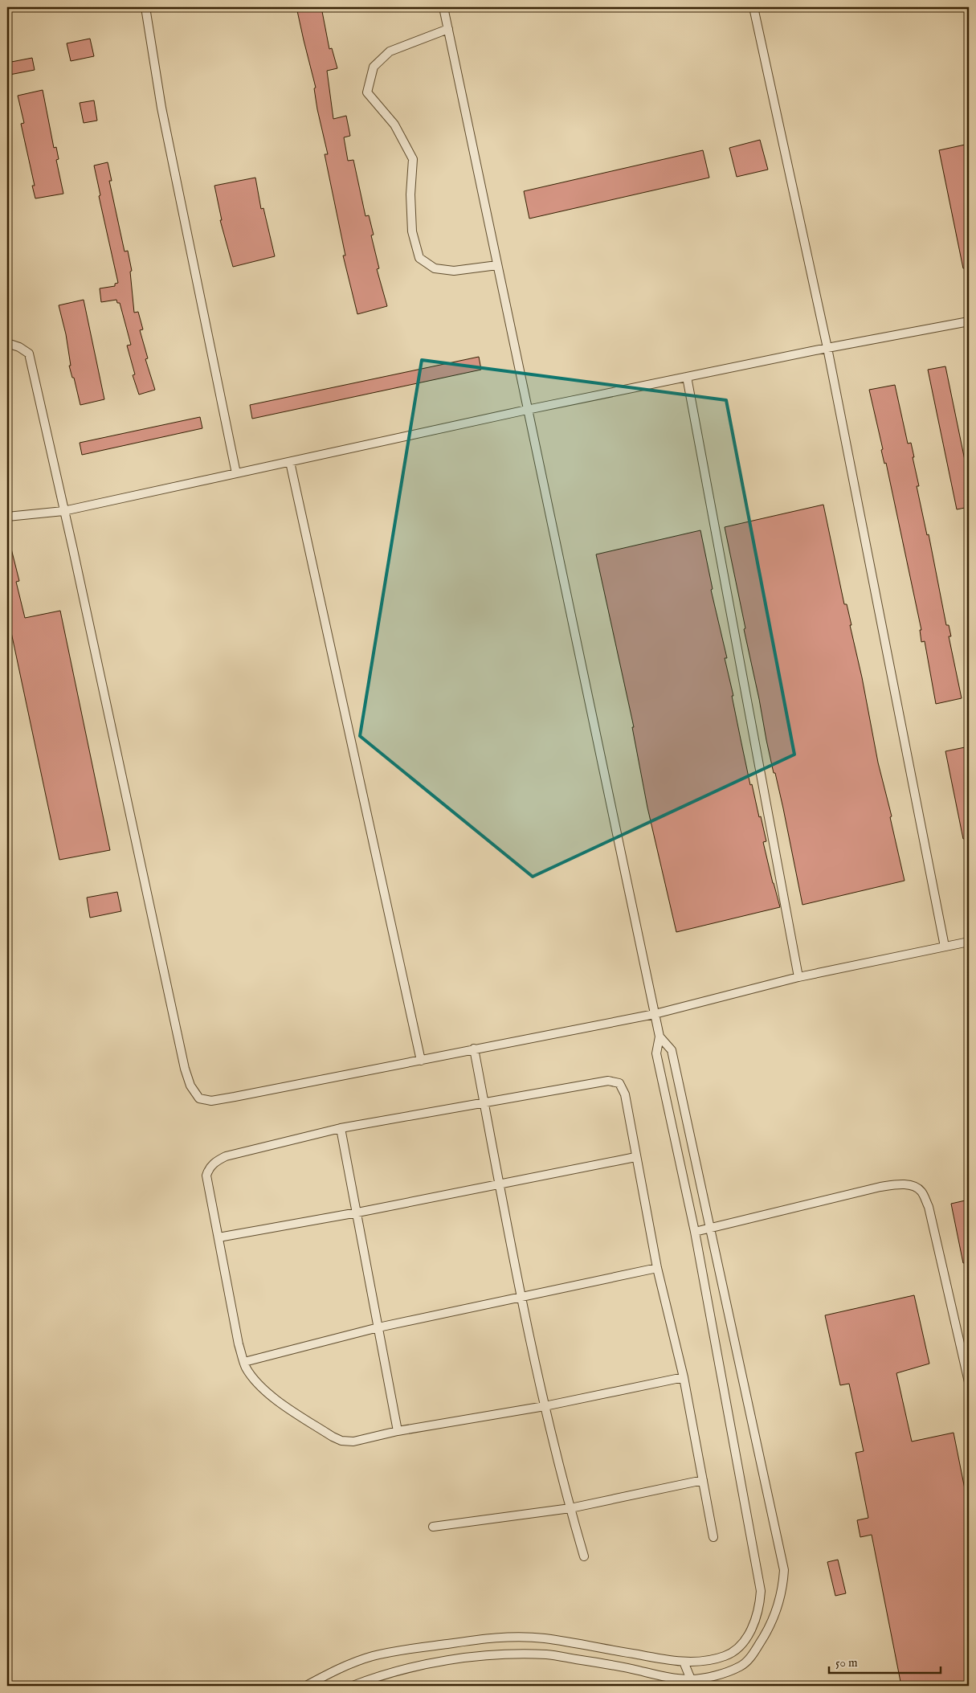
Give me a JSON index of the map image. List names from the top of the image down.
{
  "scale_bar": "50 m"
}
